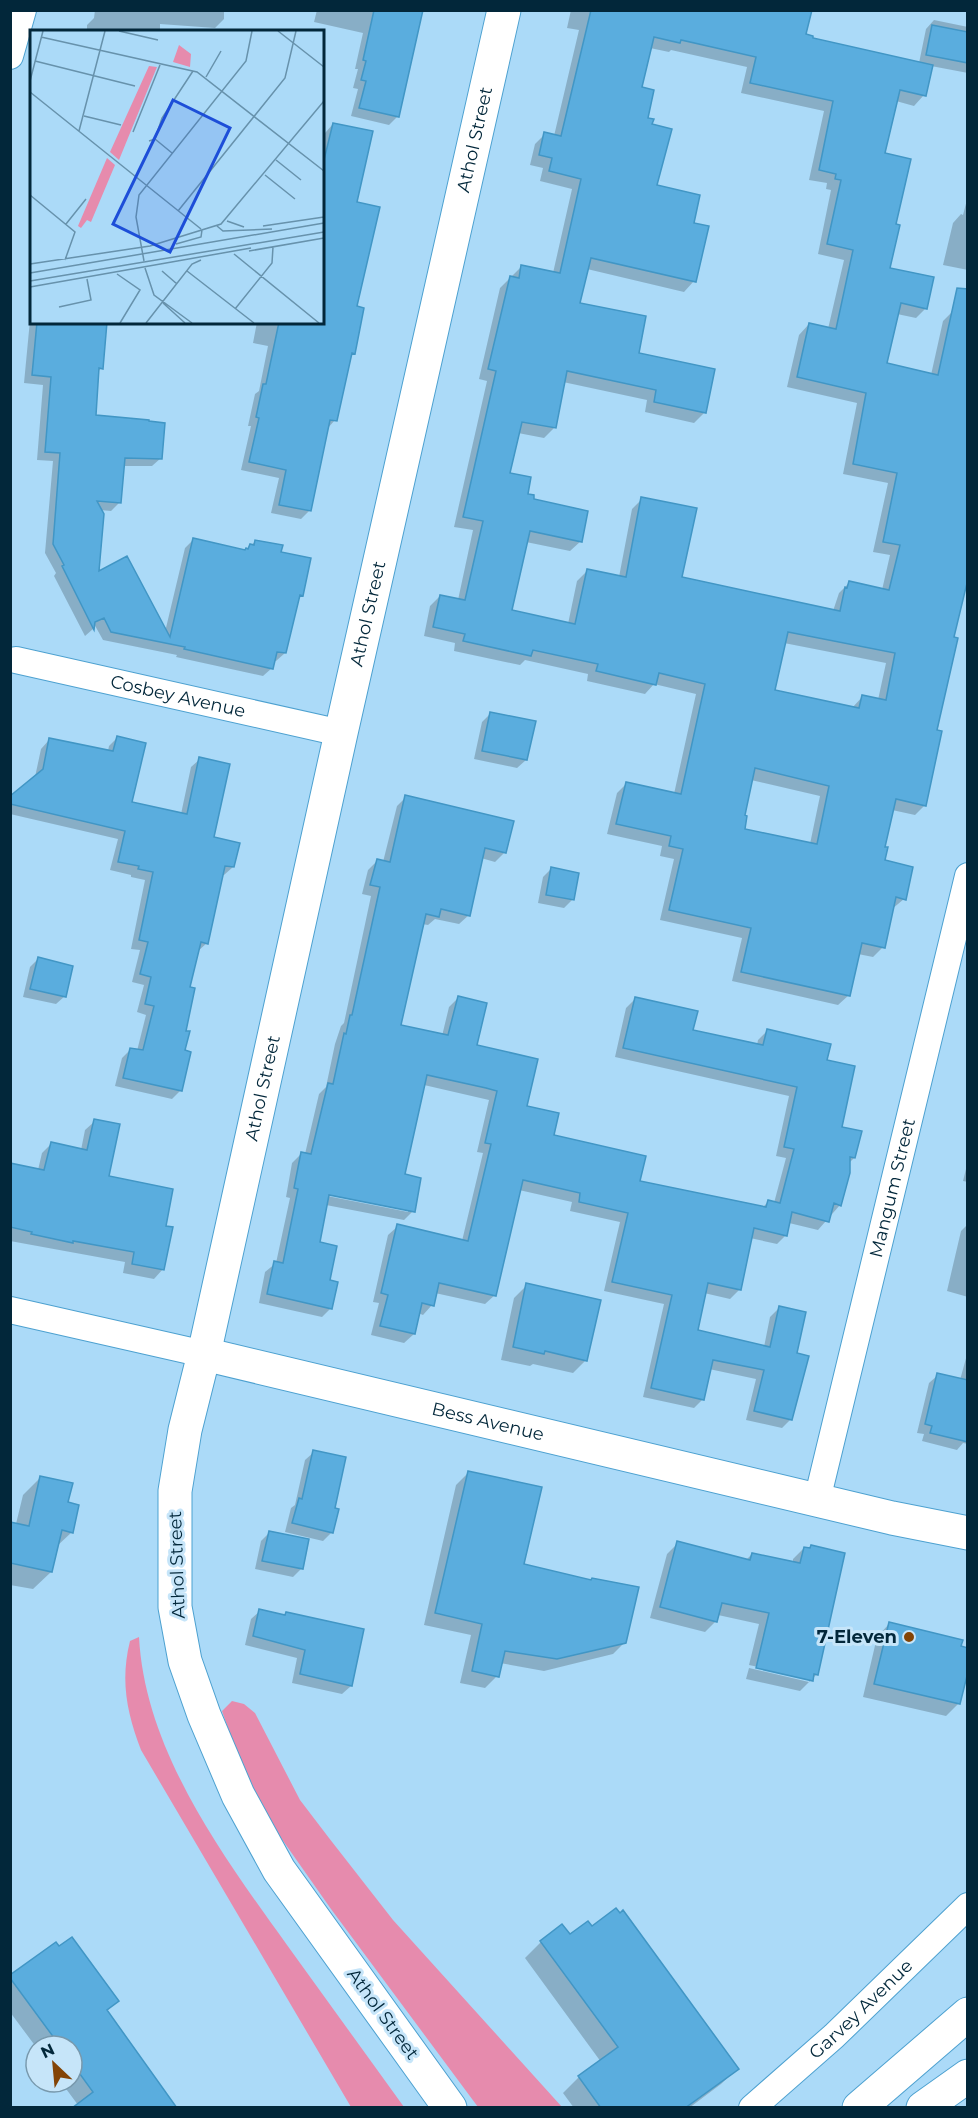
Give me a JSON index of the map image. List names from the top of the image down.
{
  "streets": {
    "main road": ["Athol Street", "Bess Avenue"],
    "street": ["Cosbey Avenue", "Mangum Street", "Garvey Avenue"]
  },
  "crossings": [
    ["Athol Street", "Cosbey Avenue"],
    ["Athol Street", "Bess Avenue"],
    ["Mangum Street", "Bess Avenue"]
  ],
  "places": ["7-Eleven"],
  "north": "top left"
}
